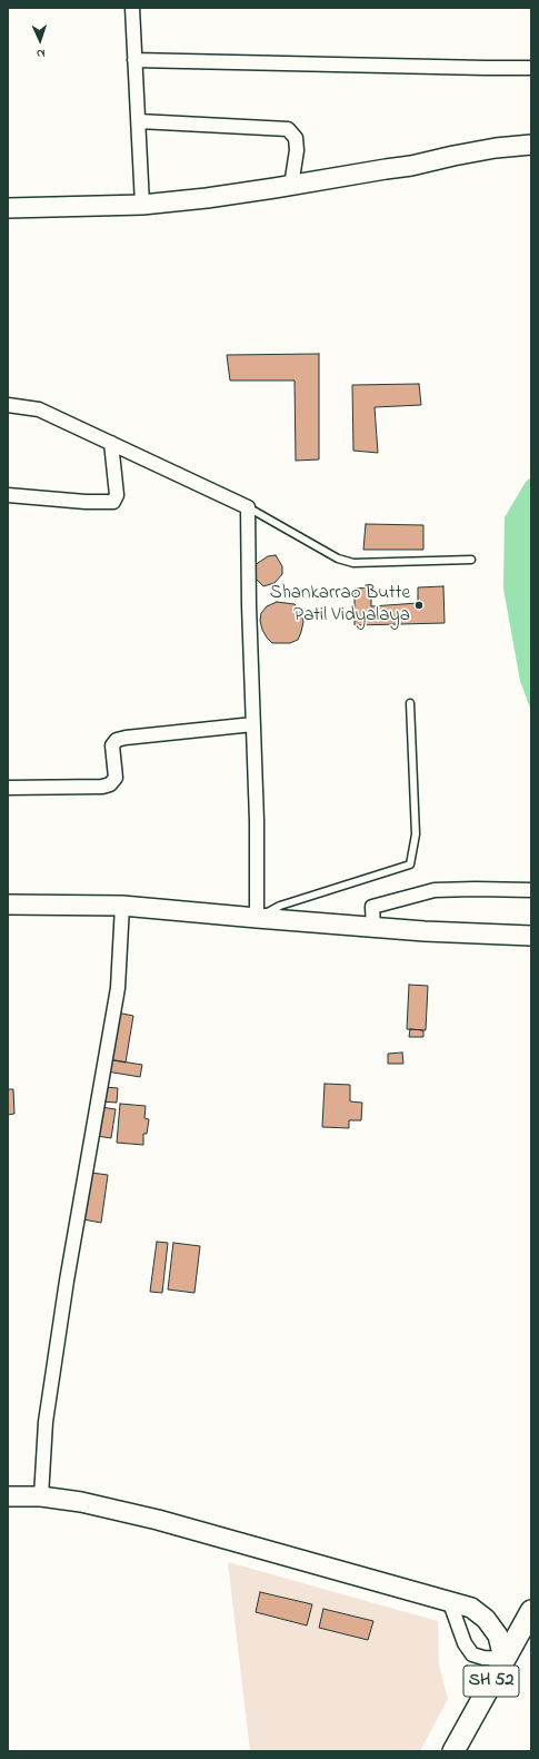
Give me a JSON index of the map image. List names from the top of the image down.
{
  "streets": {
    "main road": ["SH 52"]
  },
  "places": ["Shankarrao Butte Patil Vidyalaya"],
  "north": "bottom"
}
